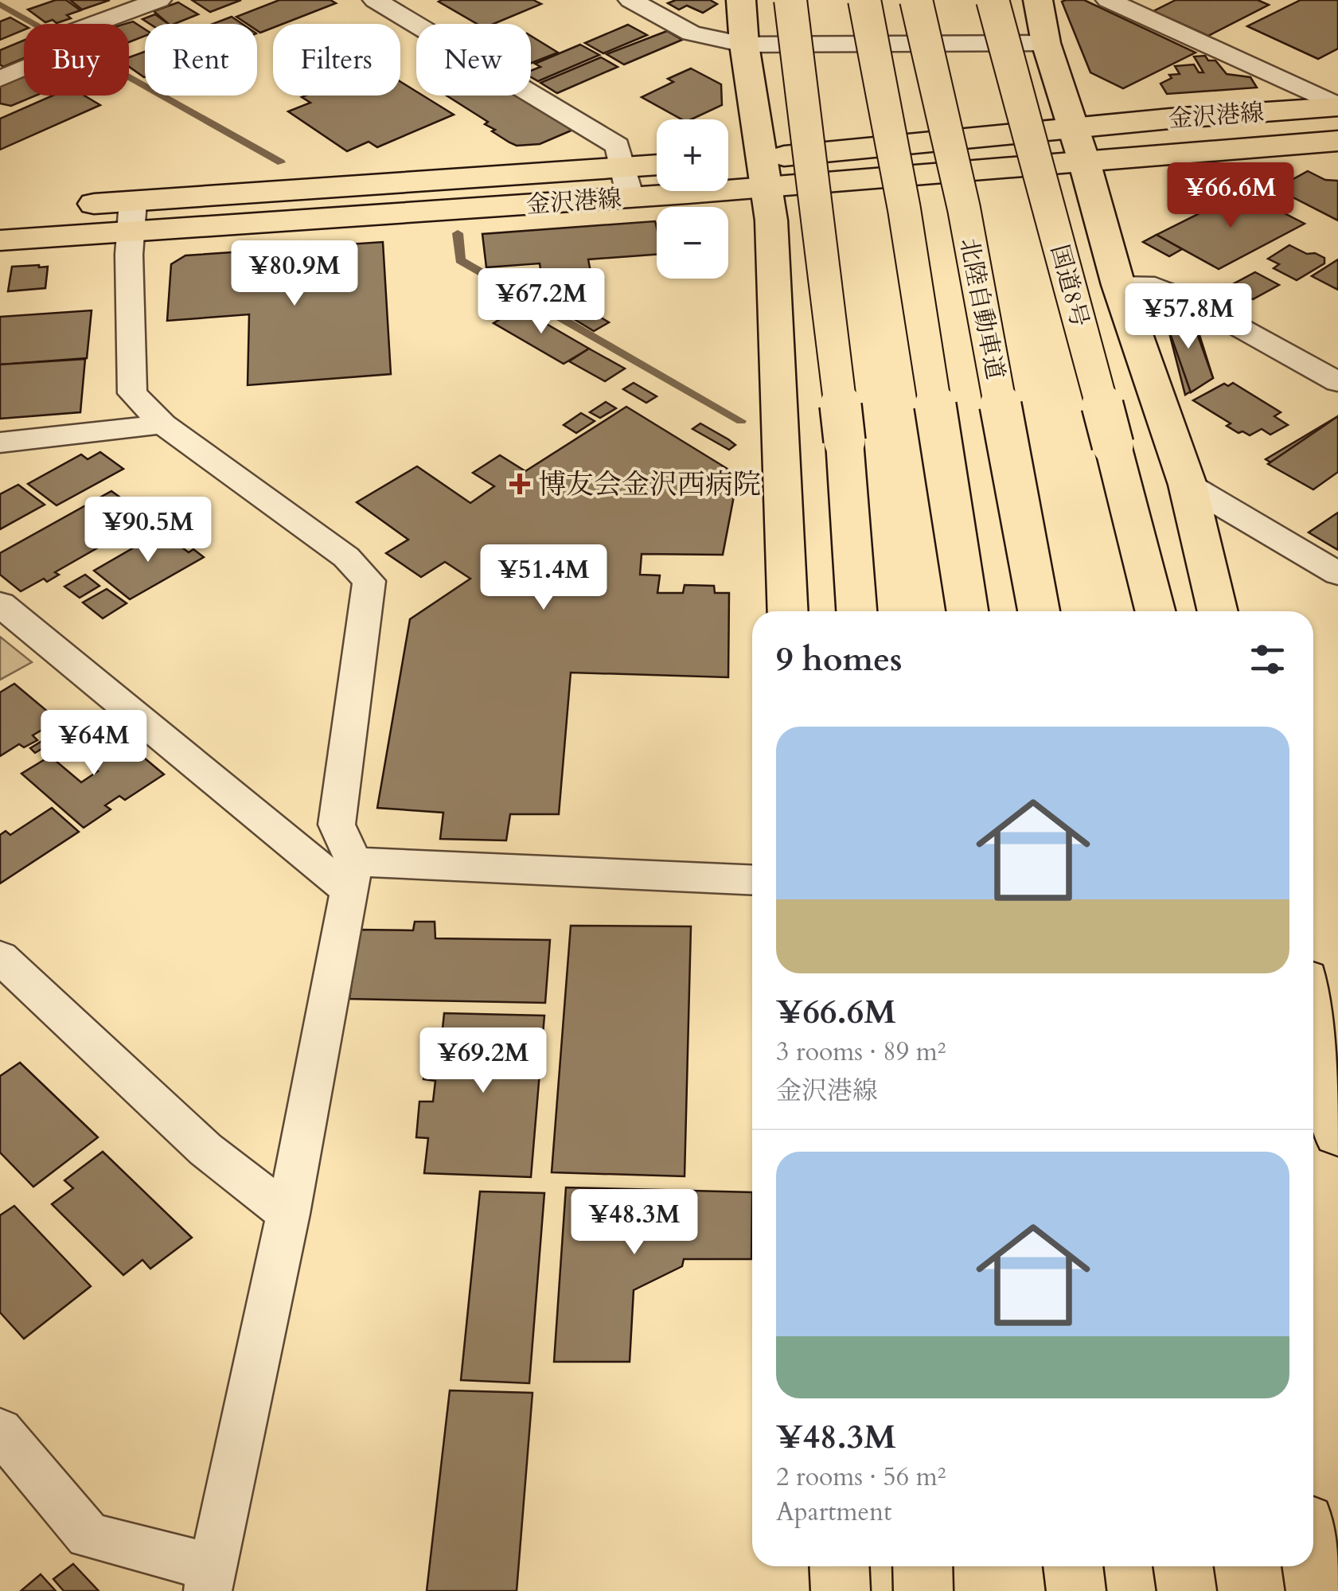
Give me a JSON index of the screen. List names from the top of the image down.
{
  "streets": {
    "main road": ["金沢港線", "国道8号", "北陸自動車道"]
  },
  "places": {
    "health": ["博友会金沢西病院"]
  },
  "page": {
    "chip": [
      "Buy",
      "Rent",
      "Filters",
      "New"
    ],
    "map_buttons": ["+", "−"],
    "price": [
      "¥66.6M",
      "¥80.9M",
      "¥67.2M",
      "¥57.8M",
      "¥90.5M",
      "¥51.4M",
      "¥64M",
      "¥69.2M",
      "¥48.3M"
    ],
    "heading": "9 homes",
    "list": [
      {
        "name": "¥66.6M",
        "note": "3 rooms · 89 m² · 金沢港線"
      },
      {
        "name": "¥48.3M",
        "note": "2 rooms · 56 m² · Apartment"
      }
    ]
  }
}
